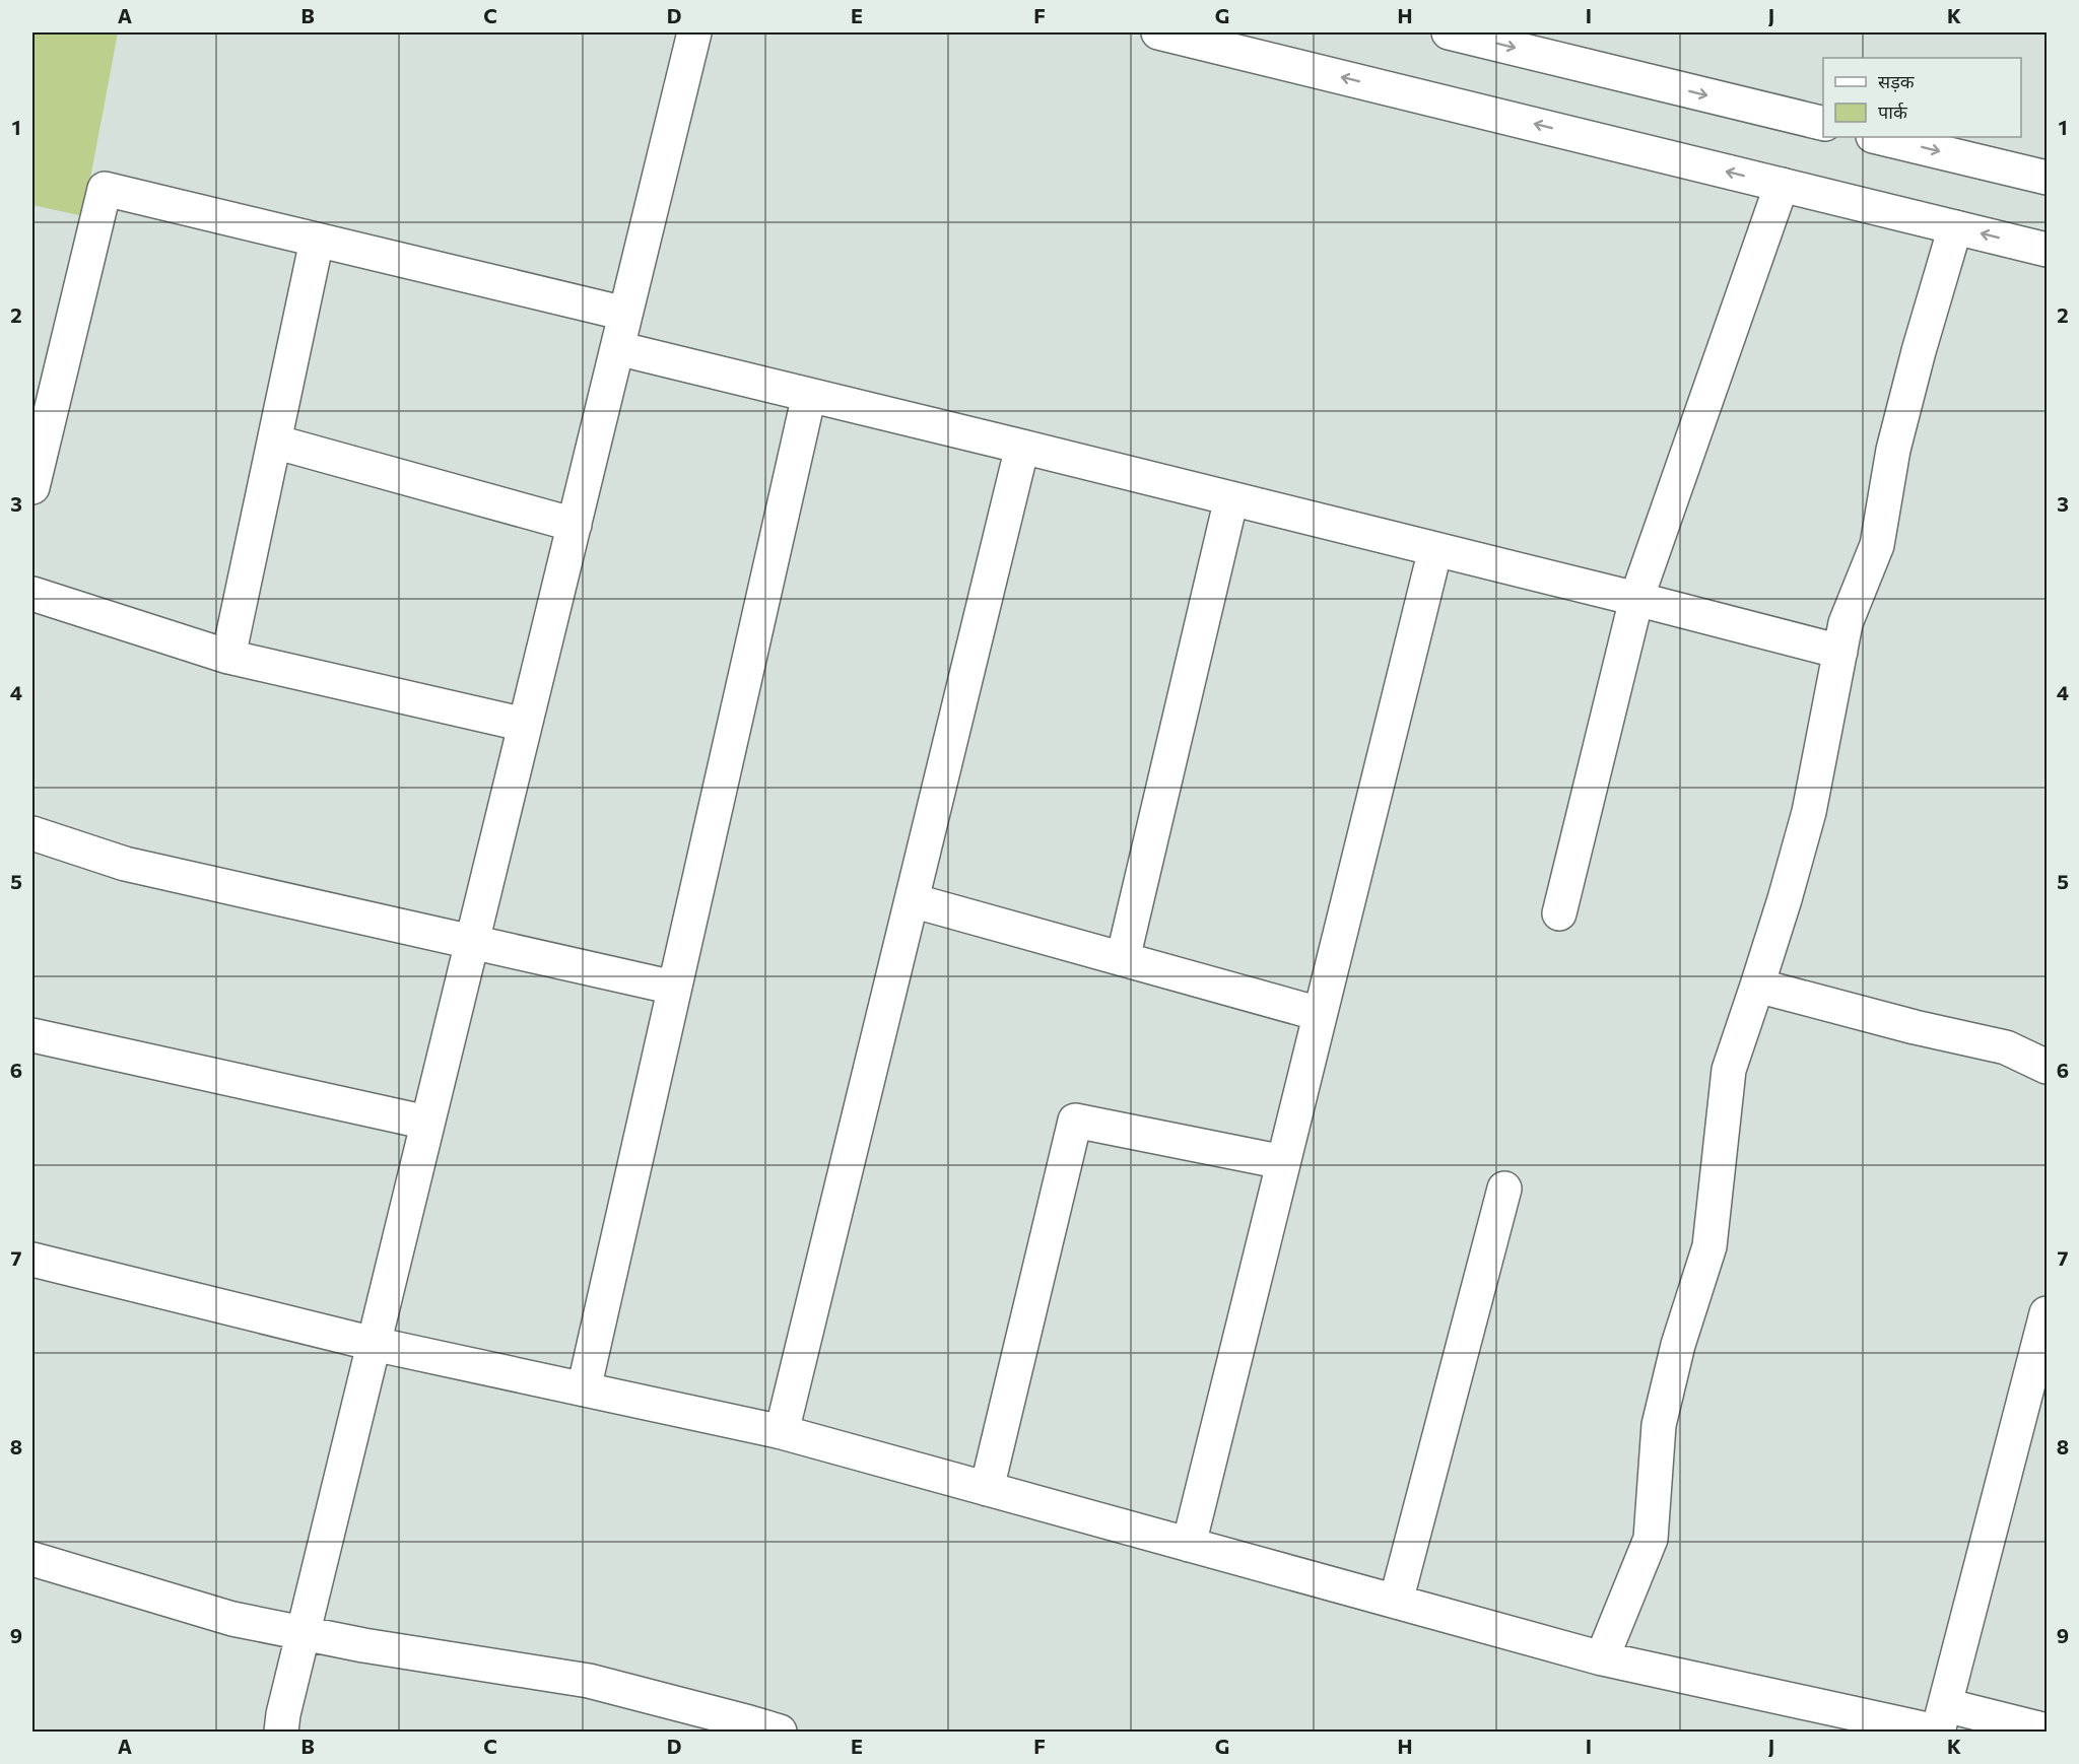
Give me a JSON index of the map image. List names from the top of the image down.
{
  "legend": ["सड़क", "पार्क"],
  "grid": {
    "columns": [
      "A",
      "B",
      "C",
      "D",
      "E",
      "F",
      "G",
      "H",
      "I",
      "J",
      "K"
    ],
    "rows": [
      "1",
      "2",
      "3",
      "4",
      "5",
      "6",
      "7",
      "8",
      "9"
    ]
  }
}
